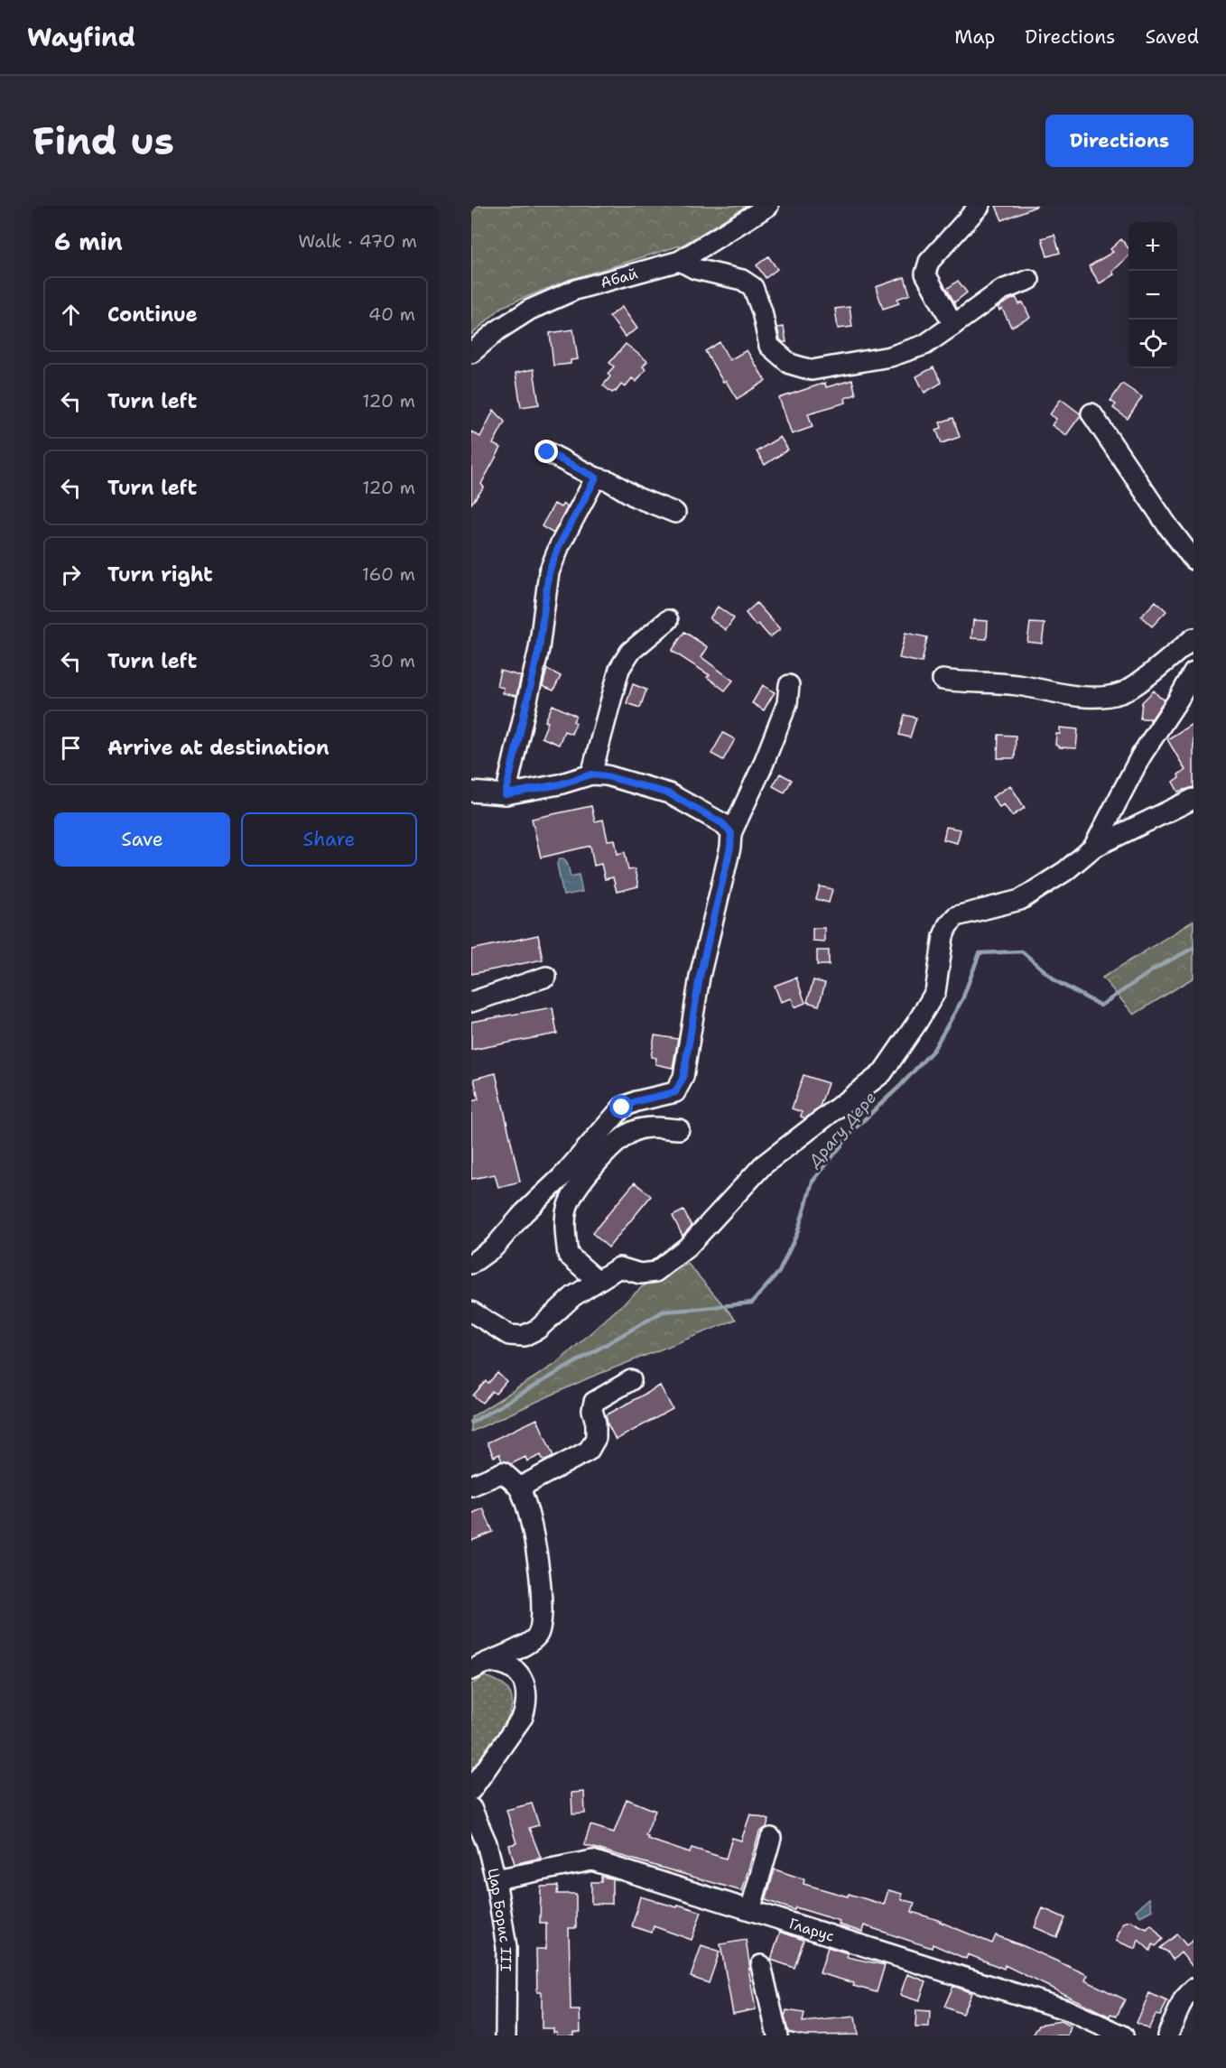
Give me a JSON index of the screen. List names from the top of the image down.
{
  "streets": {
    "street": ["Абай", "Цар Борис III", "Гларус"]
  },
  "crossings": [
    ["Цар Борис III", "Гларус"]
  ],
  "water": ["Драгу Дере"],
  "page": {
    "header": "Wayfind",
    "nav": ["Map", "Directions", "Saved"],
    "buttons": [
      "Directions",
      ["Save", "Share"]
    ],
    "title": "Find us",
    "heading": ["6 min", "Walk · 470 m"],
    "map_buttons": ["+", "−"],
    "list": [
      ["Continue", "40 m"],
      ["Turn left", "120 m"],
      ["Turn left", "120 m"],
      ["Turn right", "160 m"],
      ["Turn left", "30 m"],
      "Arrive at destination"
    ]
  }
}
